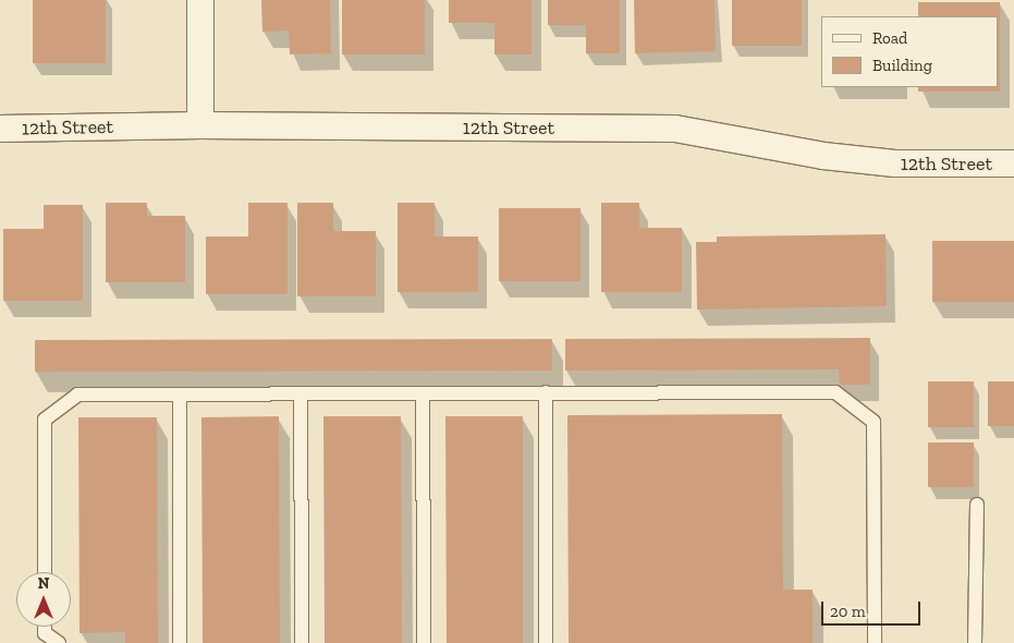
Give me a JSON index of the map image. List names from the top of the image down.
{
  "streets": {
    "street": ["12th Street"]
  },
  "legend": ["Road", "Building"],
  "scale_bar": "20 m",
  "north": "top"
}
